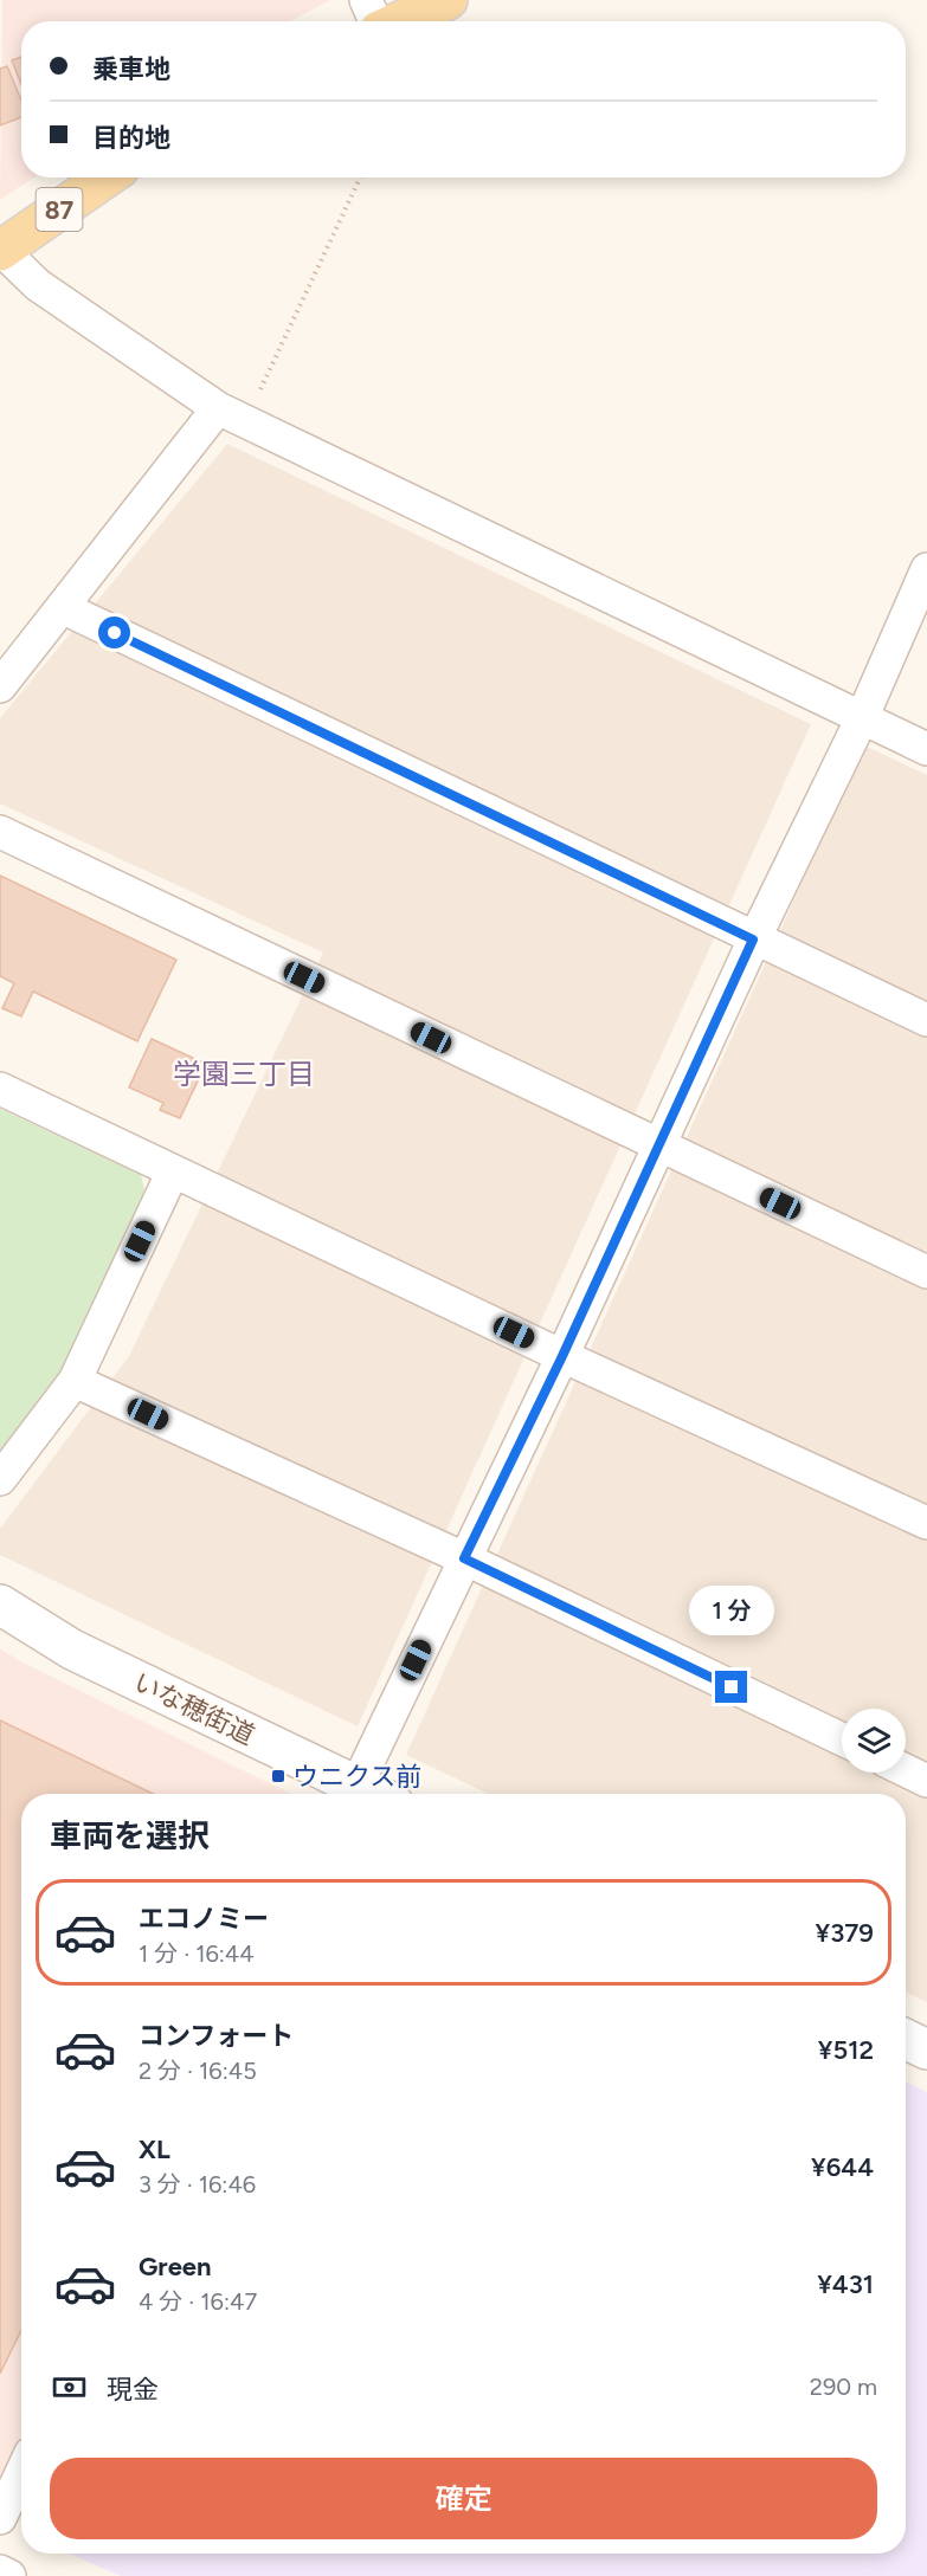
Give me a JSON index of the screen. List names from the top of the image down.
{
  "streets": {
    "main road": ["87"],
    "street": ["いな穂街道"]
  },
  "districts": ["学園三丁目"],
  "places": {
    "transit": ["ウニクス前"]
  },
  "page": {
    "banner": ["乗車地", "目的地"],
    "bubble": "1 分",
    "heading": "車両を選択",
    "list": [
      {
        "name": "エコノミー",
        "note": "1 分 · 16:44",
        "value": "¥379"
      },
      {
        "name": "コンフォート",
        "note": "2 分 · 16:45",
        "value": "¥512"
      },
      {
        "name": "XL",
        "note": "3 分 · 16:46",
        "value": "¥644"
      },
      {
        "name": "Green",
        "note": "4 分 · 16:47",
        "value": "¥431"
      }
    ],
    "pay": ["現金", "290 m"],
    "buttons": "確定"
  }
}
